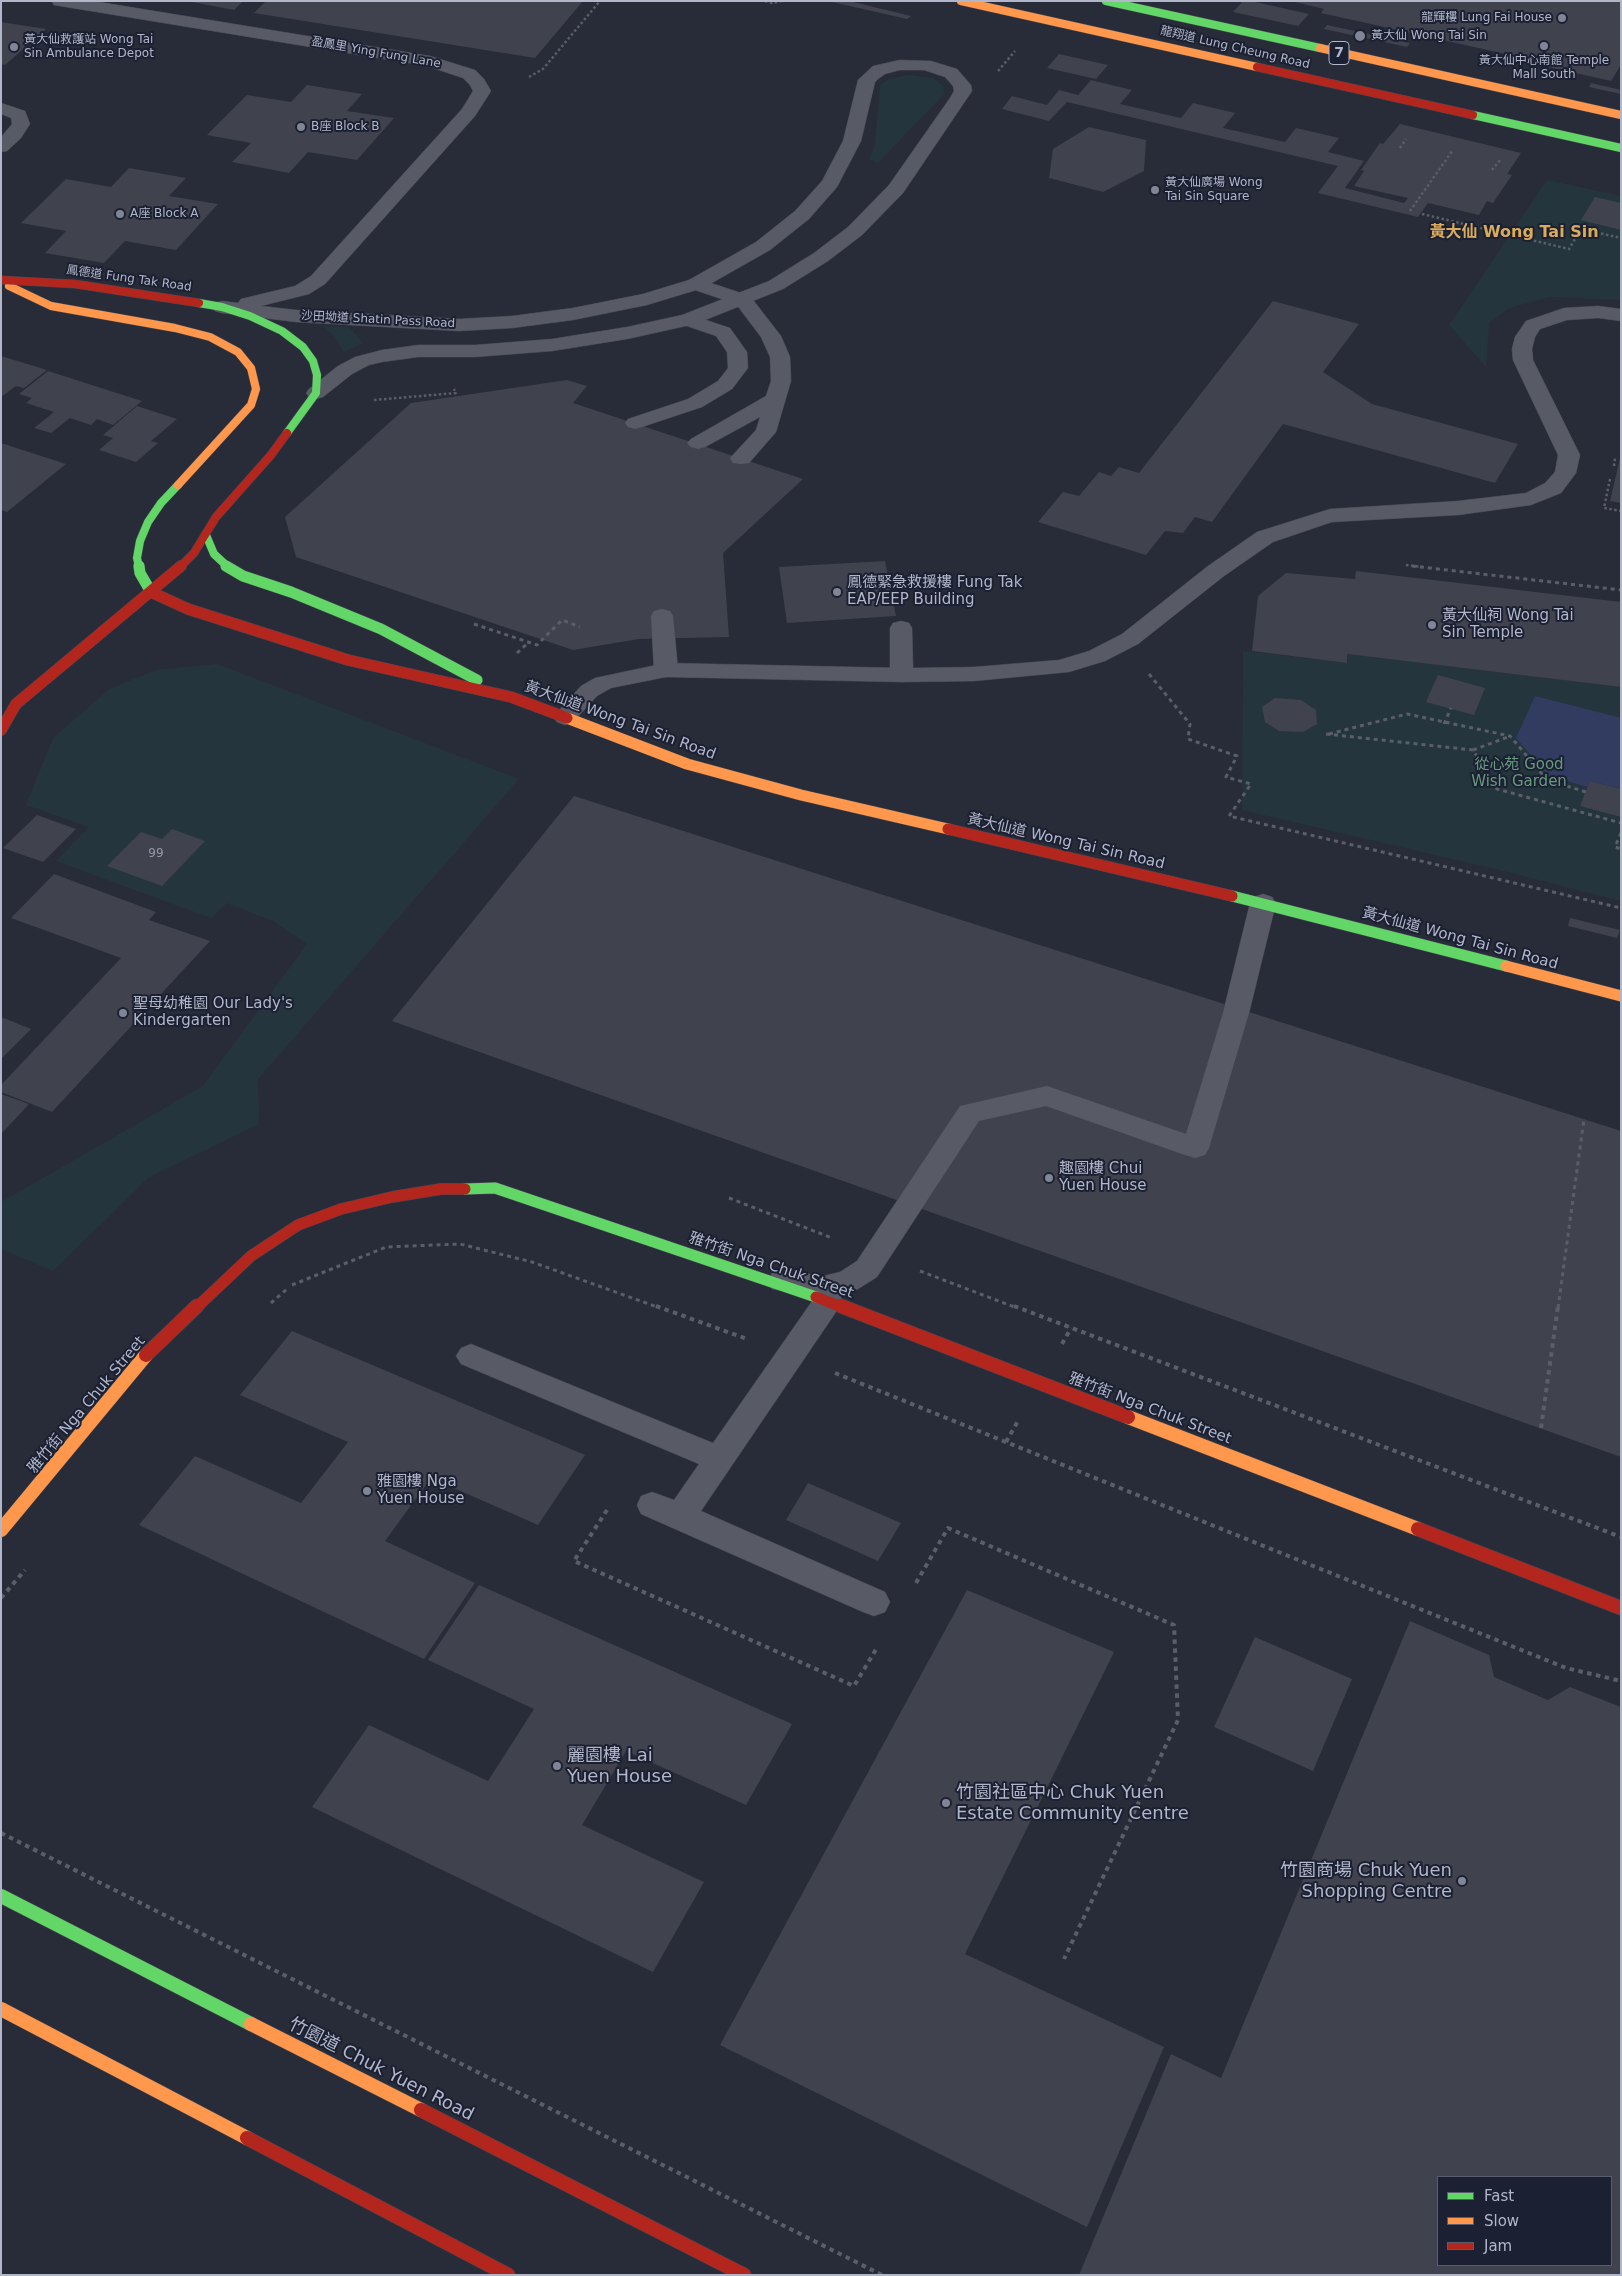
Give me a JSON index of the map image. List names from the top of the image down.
{
  "streets": {
    "main road": [
      "龍翔道 Lung Cheung Road",
      "7",
      "鳳德道 Fung Tak Road",
      "沙田坳道 Shatin Pass Road",
      "黃大仙道 Wong Tai Sin Road",
      "雅竹街 Nga Chuk Street",
      "竹園道 Chuk Yuen Road"
    ],
    "street": ["盈鳳里 Ying Fung Lane"]
  },
  "crossings": [
    ["盈鳳里 Ying Fung Lane", "鳳德道 Fung Tak Road"],
    ["盈鳳里 Ying Fung Lane", "沙田坳道 Shatin Pass Road"],
    ["鳳德道 Fung Tak Road", "沙田坳道 Shatin Pass Road"],
    ["鳳德道 Fung Tak Road", "黃大仙道 Wong Tai Sin Road"],
    ["沙田坳道 Shatin Pass Road", "黃大仙道 Wong Tai Sin Road"]
  ],
  "districts": ["黃大仙 Wong Tai Sin"],
  "parks": ["從心苑 Good Wish Garden"],
  "places": [
    "龍輝樓 Lung Fai House",
    "黃大仙 Wong Tai Sin",
    "黃大仙中心南館 Temple Mall South",
    "黃大仙救護站 Wong Tai Sin Ambulance Depot",
    "B座 Block B",
    "黃大仙廣場 Wong Tai Sin Square",
    "A座 Block A",
    "鳳德緊急救援樓 Fung Tak EAP/EEP Building",
    "黃大仙祠 Wong Tai Sin Temple",
    "聖母幼稚園 Our Lady's Kindergarten",
    "趣園樓 Chui Yuen House",
    "雅園樓 Nga Yuen House",
    "麗園樓 Lai Yuen House",
    "竹園社區中心 Chuk Yuen Estate Community Centre",
    "竹園商場 Chuk Yuen Shopping Centre"
  ],
  "house_numbers": ["99"],
  "legend": ["Fast", "Slow", "Jam"]
}
